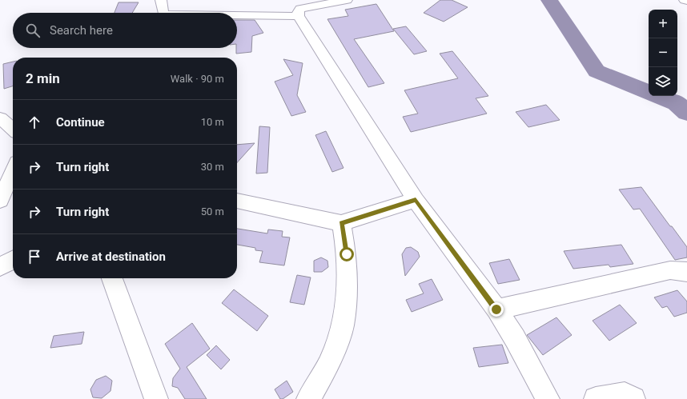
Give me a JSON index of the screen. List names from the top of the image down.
{
  "page": {
    "map_buttons": ["+", "−"],
    "search": "Search here",
    "heading": ["2 min", "Walk · 90 m"],
    "list": [
      ["Continue", "10 m"],
      ["Turn right", "30 m"],
      ["Turn right", "50 m"],
      "Arrive at destination"
    ]
  }
}
